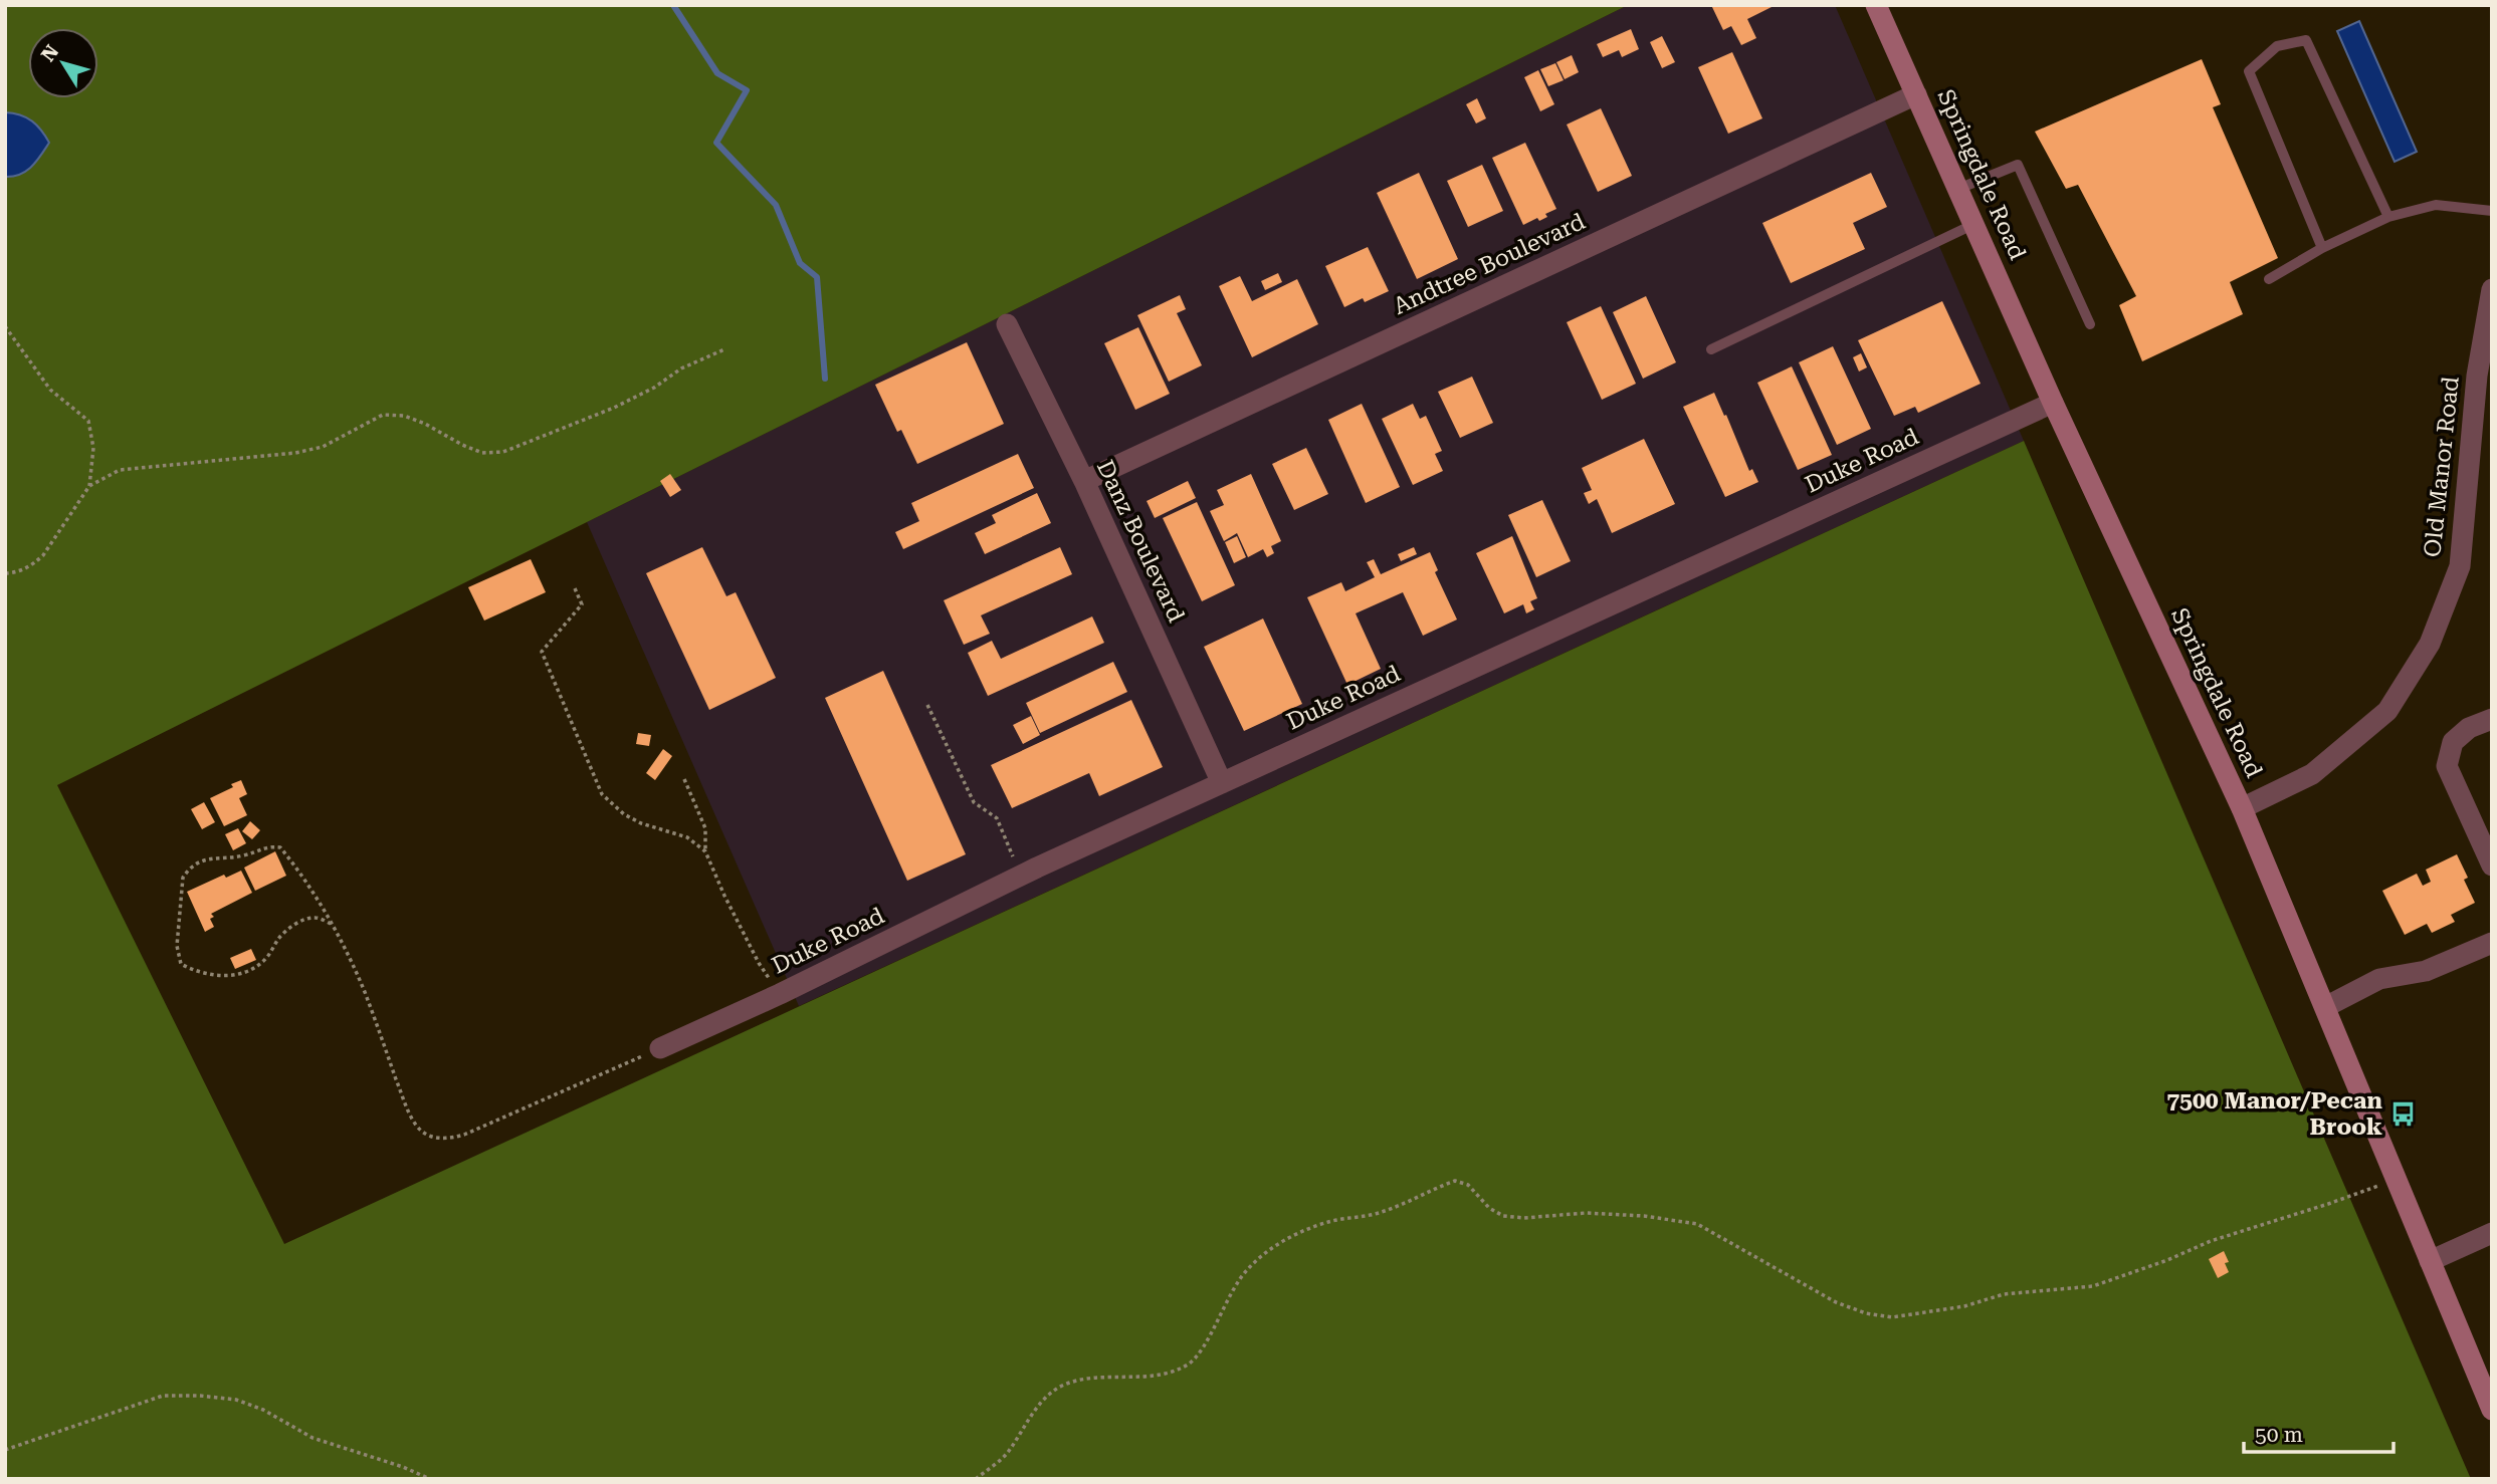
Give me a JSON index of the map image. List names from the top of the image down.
{
  "streets": {
    "main road": ["Springdale Road"],
    "street": [
      "Andtree Boulevard",
      "Duke Road",
      "Old Manor Road",
      "Danz Boulevard"
    ]
  },
  "crossings": [
    ["Springdale Road", "Andtree Boulevard"],
    ["Springdale Road", "Duke Road"],
    ["Springdale Road", "Old Manor Road"],
    ["Andtree Boulevard", "Danz Boulevard"],
    ["Duke Road", "Danz Boulevard"]
  ],
  "places": {
    "bus stop": ["7500 Manor/Pecan Brook"]
  },
  "scale_bar": "50 m",
  "north": "top left"
}
